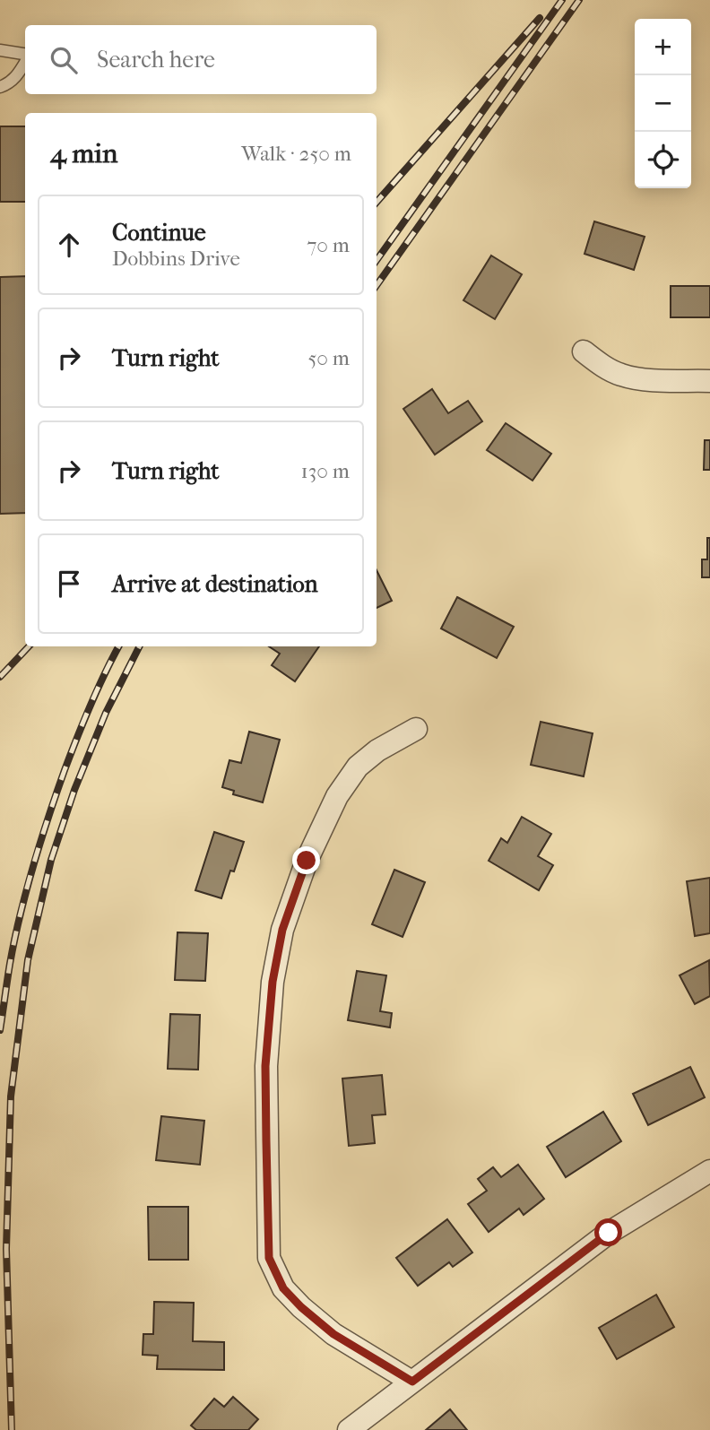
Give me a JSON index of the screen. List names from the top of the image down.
{
  "page": {
    "map_buttons": ["+", "−"],
    "search": "Search here",
    "heading": ["4 min", "Walk · 250 m"],
    "list": [
      ["Continue", "Dobbins Drive", "70 m"],
      ["Turn right", "50 m"],
      ["Turn right", "130 m"],
      "Arrive at destination"
    ]
  }
}
